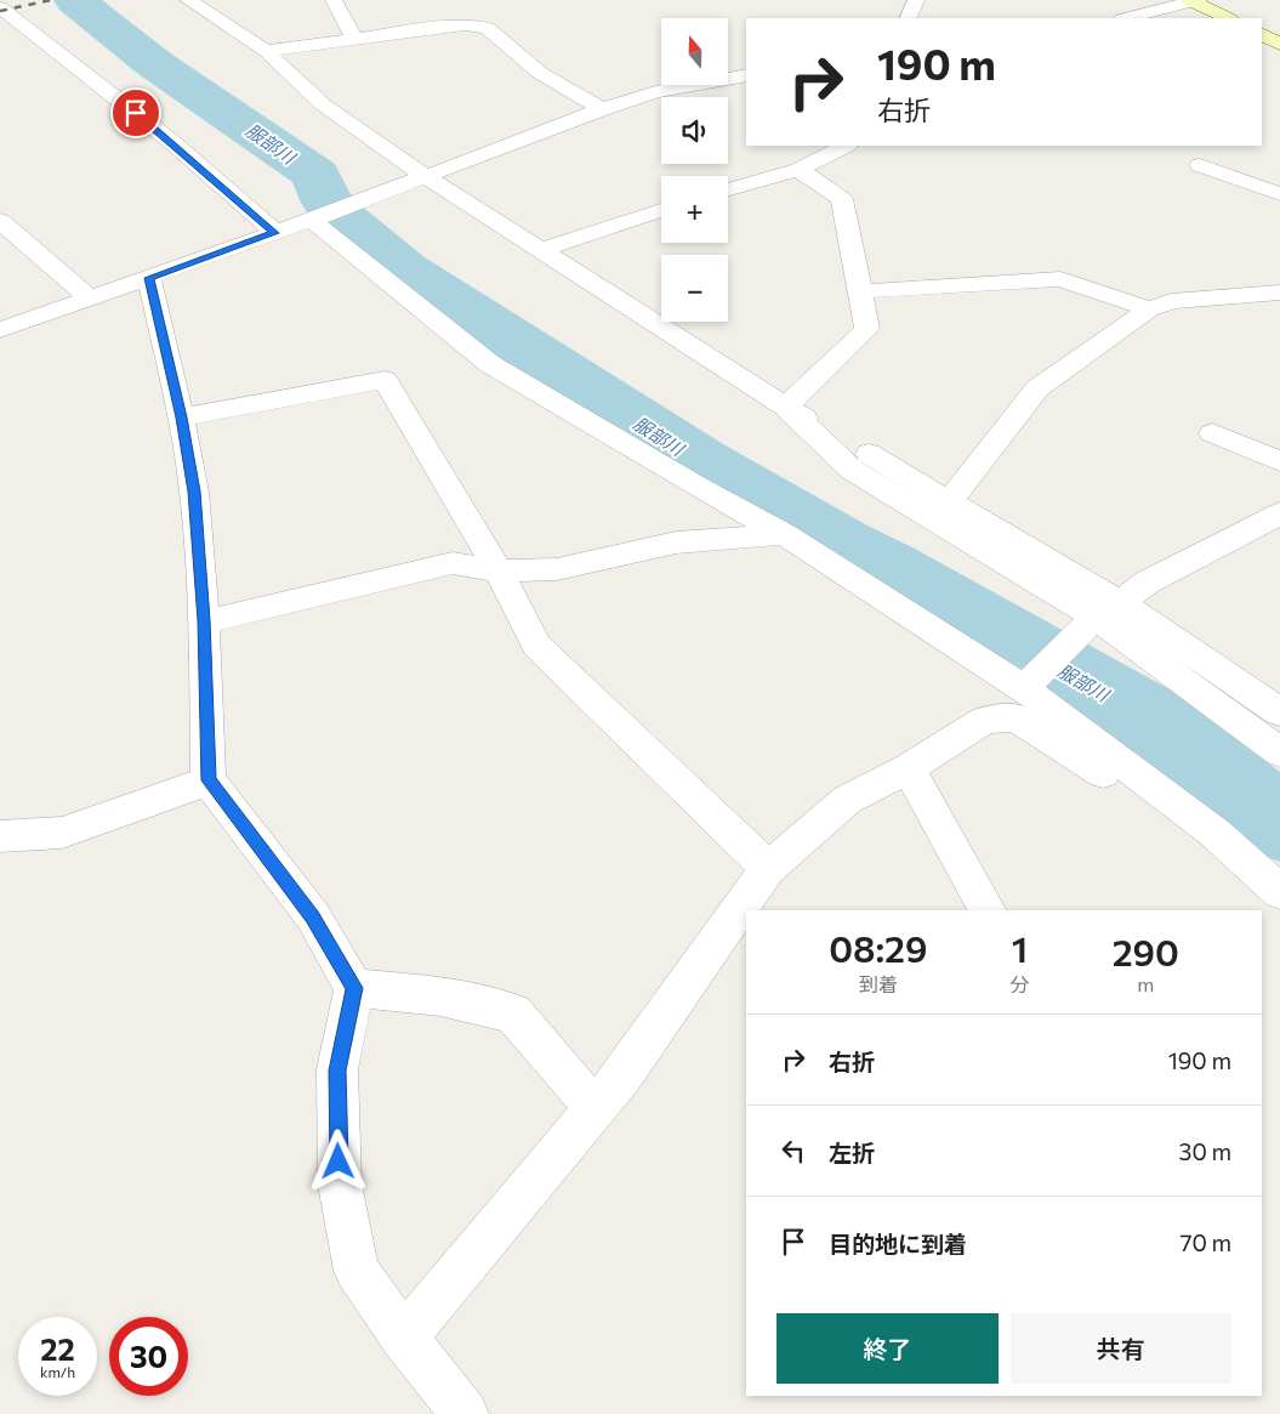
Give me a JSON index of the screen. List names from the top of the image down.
{
  "water": ["服部川"],
  "north": "top",
  "page": {
    "map_buttons": ["+", "−"],
    "turn": ["190 m", "右折"],
    "eta": [
      "08:29",
      "到着",
      "1",
      "分",
      "290",
      "m"
    ],
    "list": [
      {
        "name": "右折",
        "value": "190 m"
      },
      {
        "name": "左折",
        "value": "30 m"
      },
      {
        "name": "目的地に到着",
        "value": "70 m"
      }
    ],
    "buttons": ["終了", "共有"],
    "speed": "22 km/h",
    "limit": "30"
  }
}
